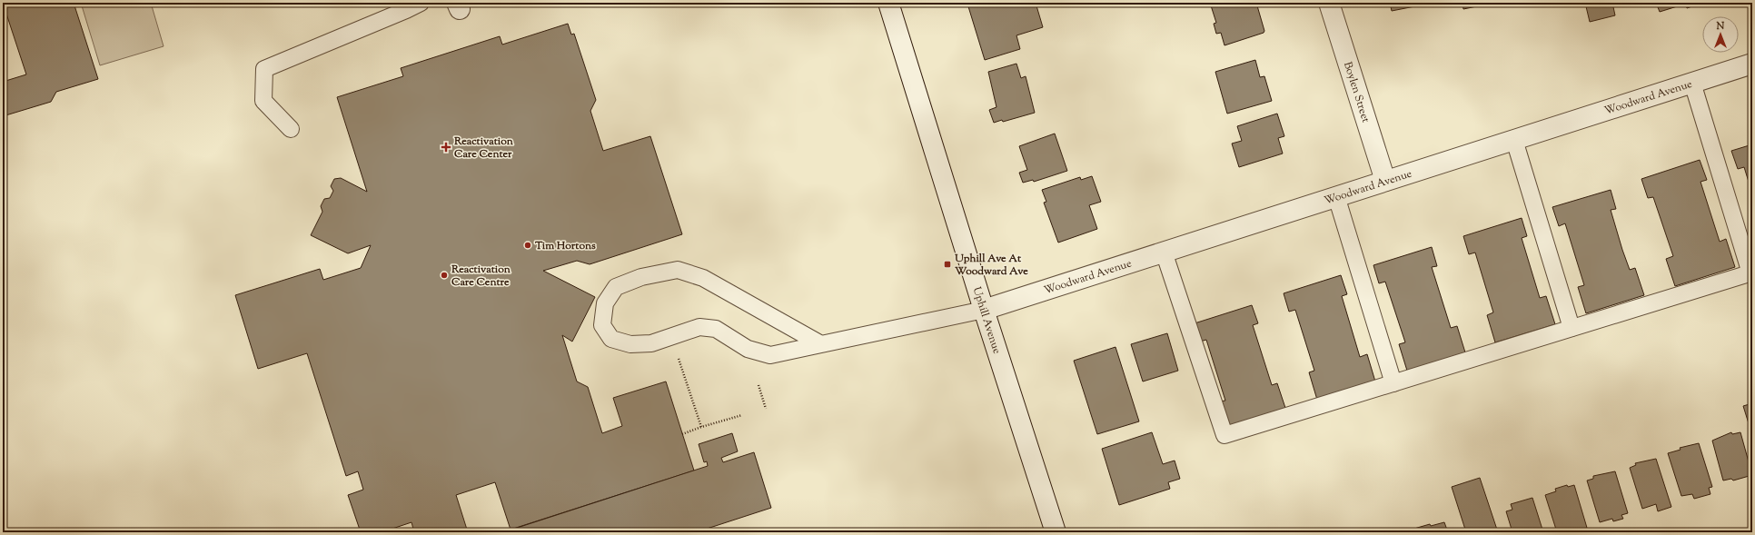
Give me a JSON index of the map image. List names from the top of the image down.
{
  "streets": {
    "street": ["Boylen Street", "Woodward Avenue", "Uphill Avenue"]
  },
  "crossings": [
    ["Boylen Street", "Woodward Avenue"],
    ["Woodward Avenue", "Uphill Avenue"]
  ],
  "places": {
    "health": ["Reactivation Care Center"],
    "other": ["Tim Hortons", "Reactivation Care Centre"],
    "transit": ["Uphill Ave At Woodward Ave"]
  },
  "north": "top"
}
